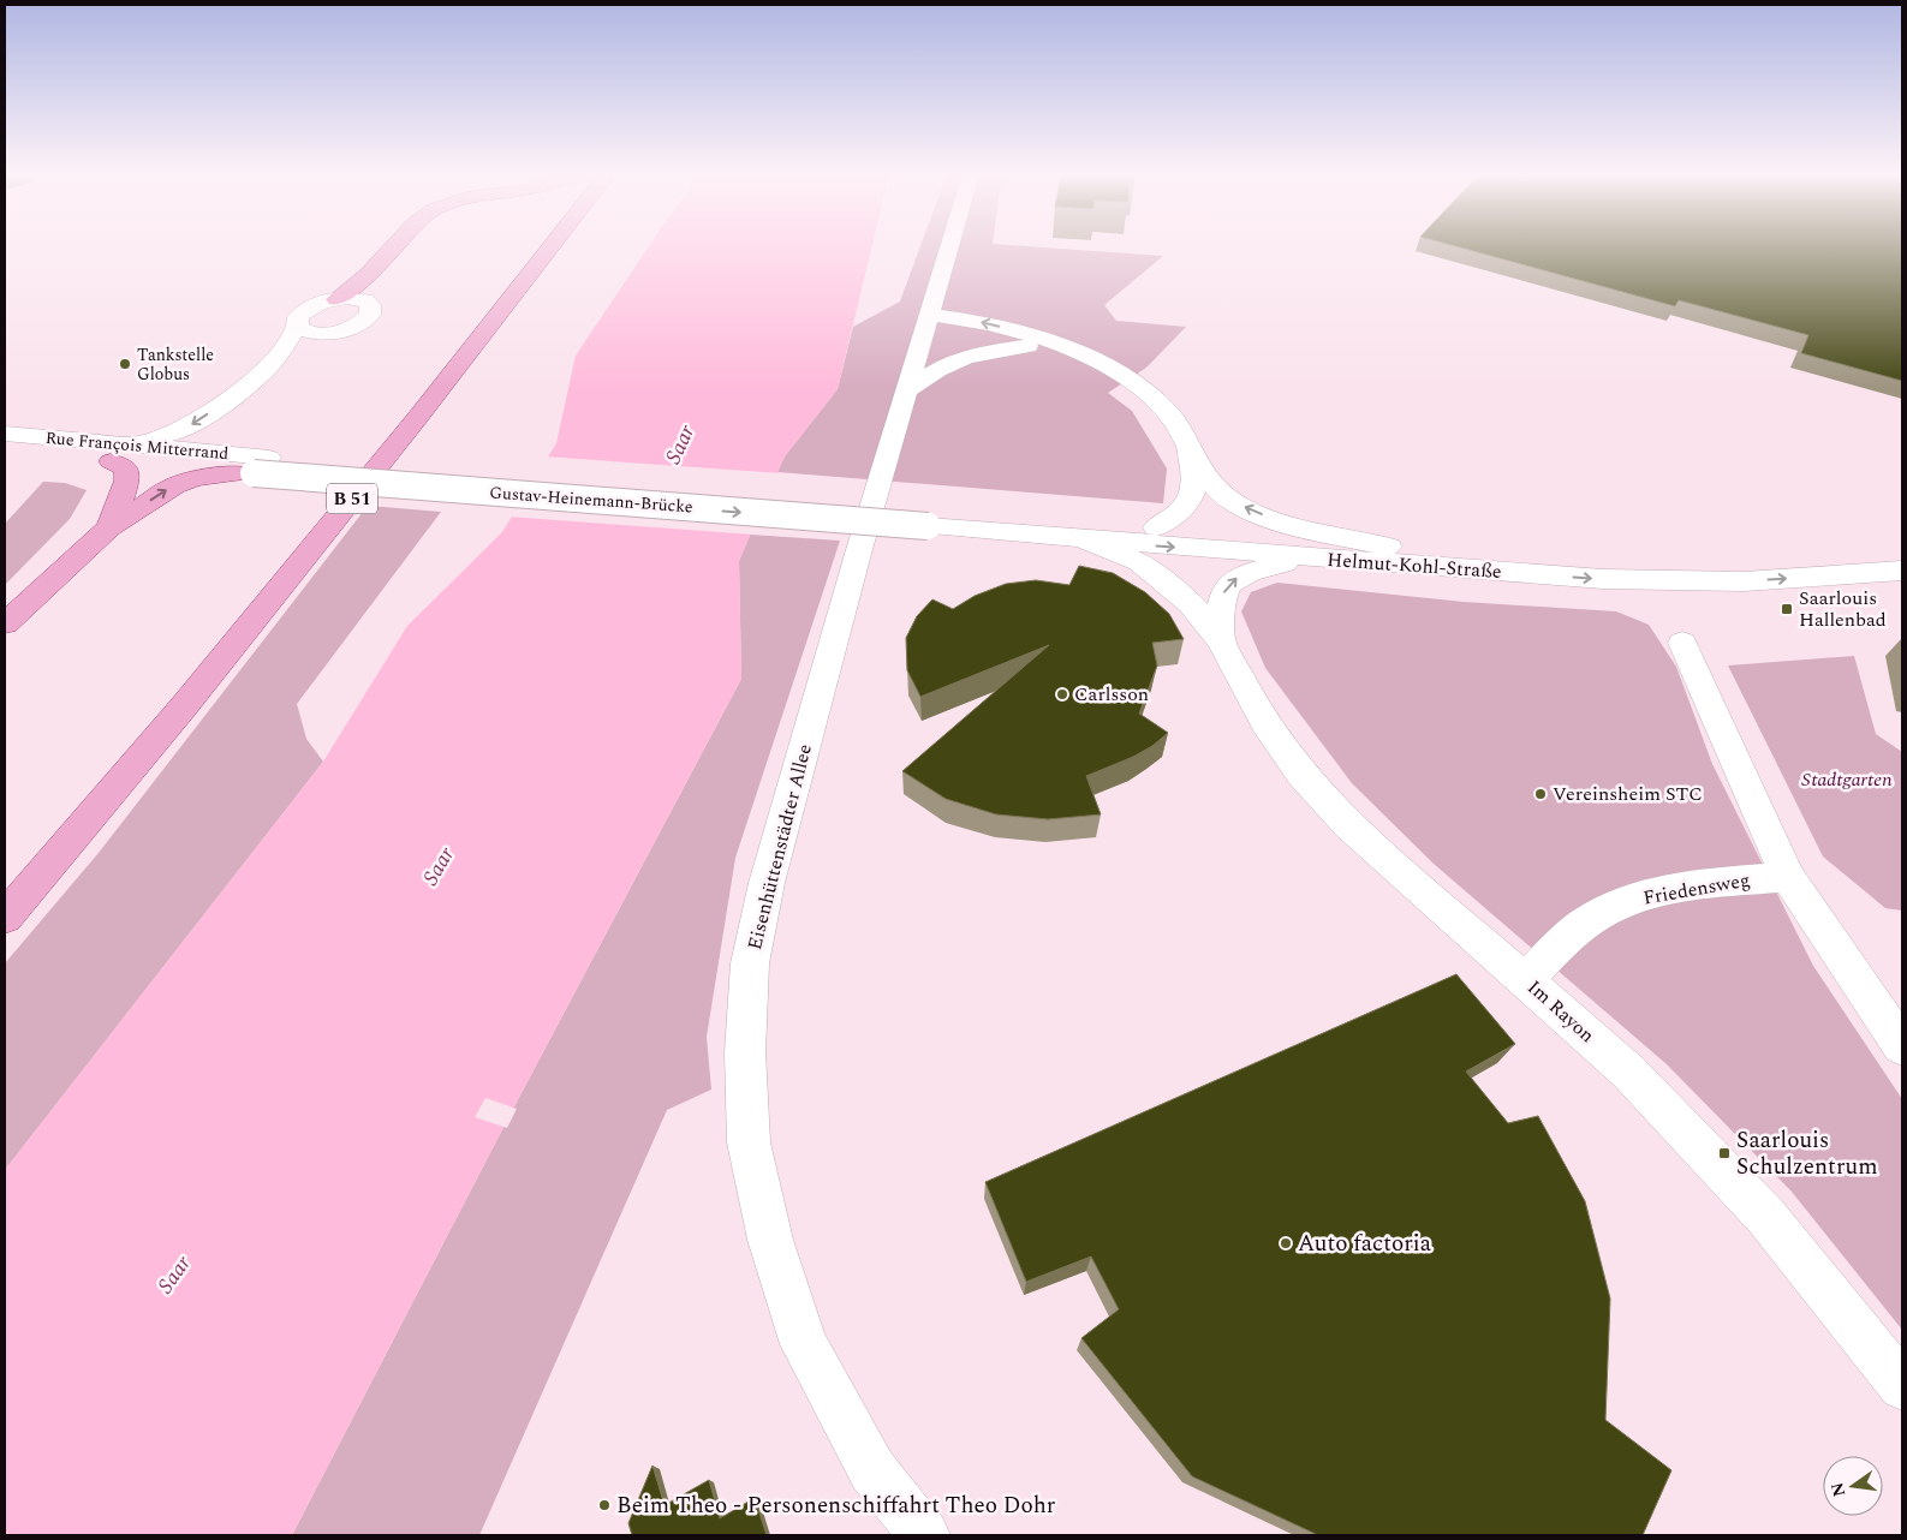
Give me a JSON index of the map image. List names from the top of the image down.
{
  "streets": {
    "main road": ["B 51"],
    "street": [
      "Rue François Mitterrand",
      "Gustav-Heinemann-Brücke",
      "Helmut-Kohl-Straße",
      "Eisenhüttenstädter Allee",
      "Friedensweg",
      "Im Rayon"
    ]
  },
  "crossings": [
    ["Rue François Mitterrand", "Gustav-Heinemann-Brücke"],
    ["Gustav-Heinemann-Brücke", "Helmut-Kohl-Straße"],
    ["Helmut-Kohl-Straße", "Im Rayon"],
    ["Friedensweg", "Im Rayon"]
  ],
  "water": ["Saar"],
  "parks": ["Stadtgarten"],
  "places": {
    "other": [
      "Tankstelle Globus",
      "Carlsson",
      "Vereinsheim STC",
      "Auto factoria",
      "Beim Theo - Personenschiffahrt Theo Dohr"
    ],
    "transit": ["Saarlouis Hallenbad", "Saarlouis Schulzentrum"]
  },
  "north": "left"
}
